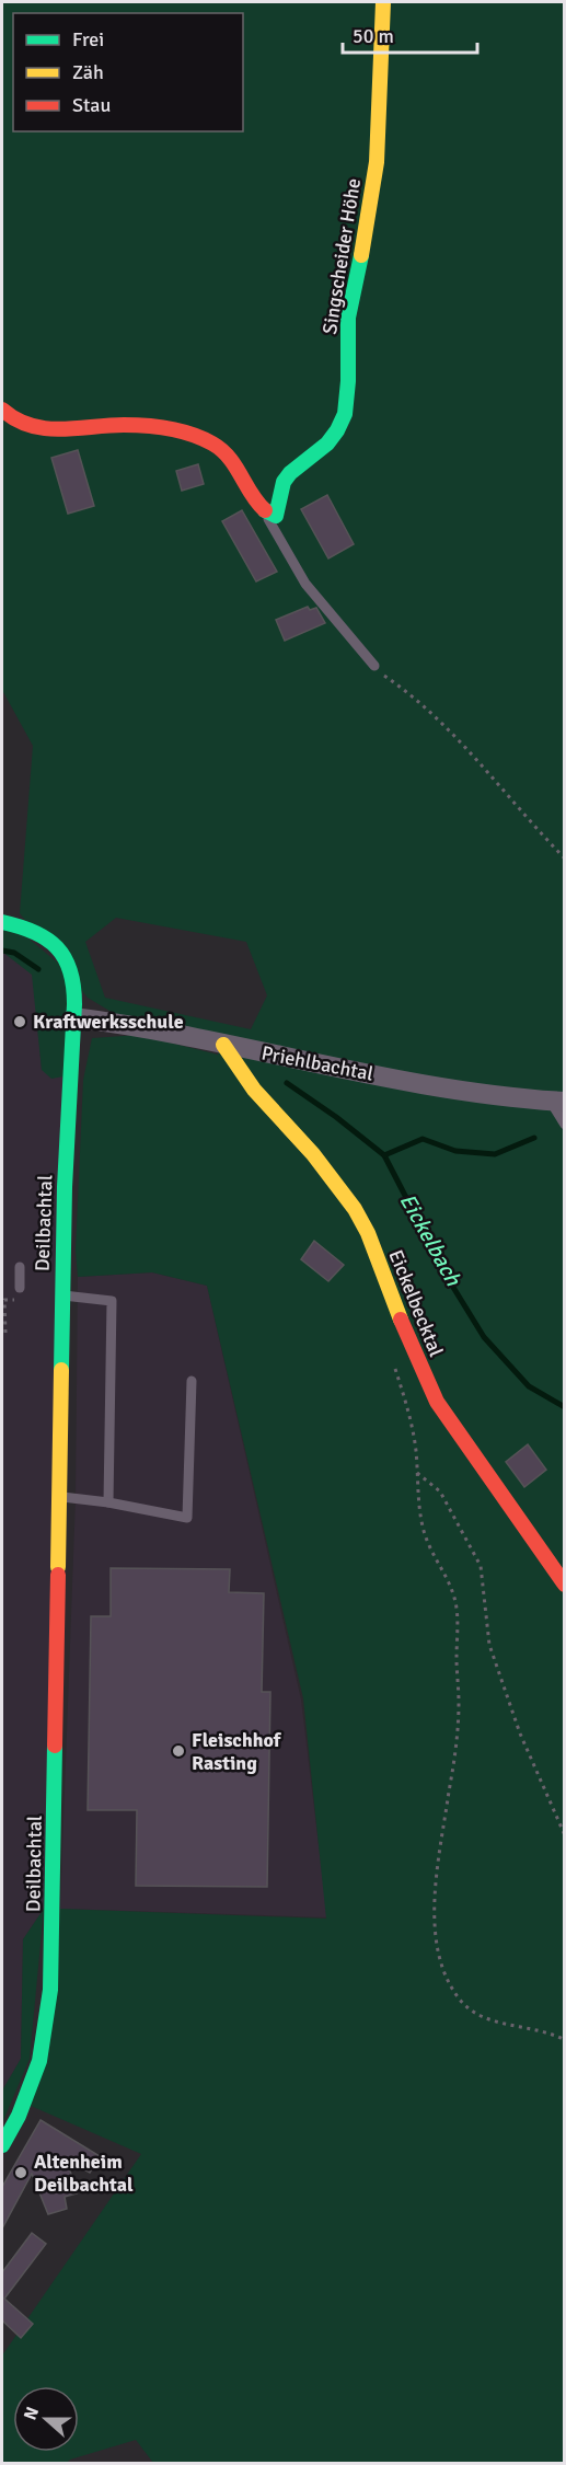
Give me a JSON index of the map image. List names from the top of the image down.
{
  "streets": {
    "street": [
      "Singscheider Höhe",
      "Priehlbachtal",
      "Deilbachtal",
      "Eickelbecktal"
    ]
  },
  "crossings": [
    ["Priehlbachtal", "Deilbachtal"],
    ["Priehlbachtal", "Eickelbecktal"]
  ],
  "water": ["Eickelbach"],
  "places": ["Kraftwerksschule", "Fleischhof Rasting", "Altenheim Deilbachtal"],
  "legend": ["Frei", "Zäh", "Stau"],
  "scale_bar": "50 m",
  "north": "left"
}
